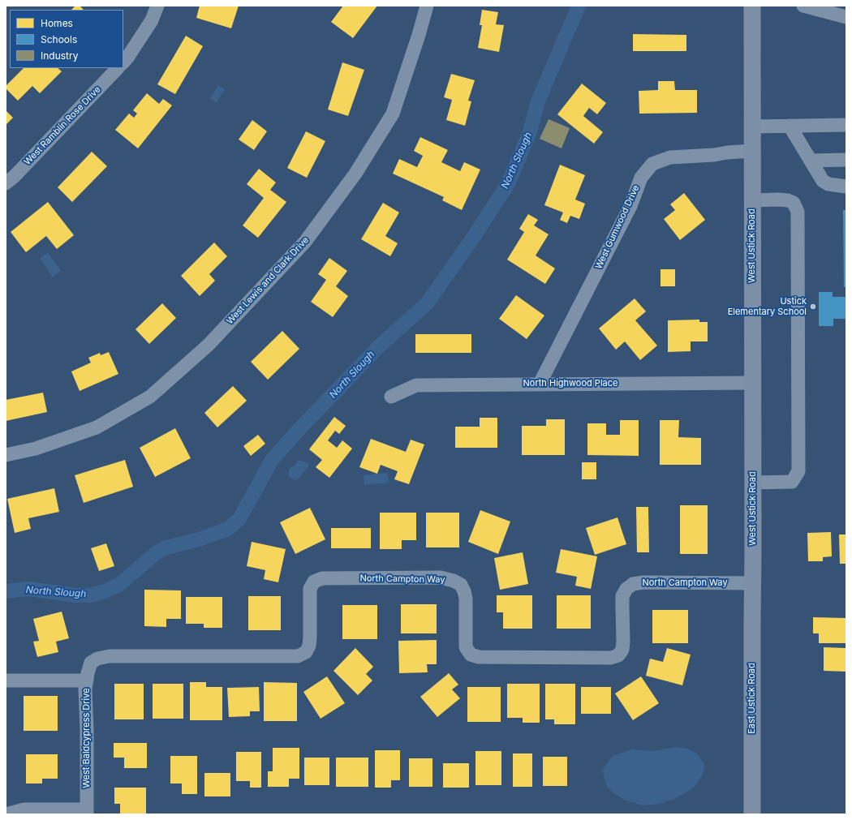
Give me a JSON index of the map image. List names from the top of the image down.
{
  "streets": {
    "main road": ["West Ustick Road", "East Ustick Road"],
    "street": [
      "West Ramblin Rose Drive",
      "West Gumwood Drive",
      "West Lewis and Clark Drive",
      "North Highwood Place",
      "North Campton Way",
      "West Baldcypress Drive"
    ]
  },
  "crossings": [
    ["West Gumwood Drive", "West Ustick Road"],
    ["West Gumwood Drive", "North Highwood Place"],
    ["West Ustick Road", "North Highwood Place"],
    ["West Ustick Road", "North Campton Way"],
    ["West Ustick Road", "East Ustick Road"],
    ["North Campton Way", "East Ustick Road"],
    ["North Campton Way", "West Baldcypress Drive"]
  ],
  "water": ["North Slough"],
  "places": ["Ustick Elementary School"],
  "legend": ["Homes", "Schools", "Industry"]
}
